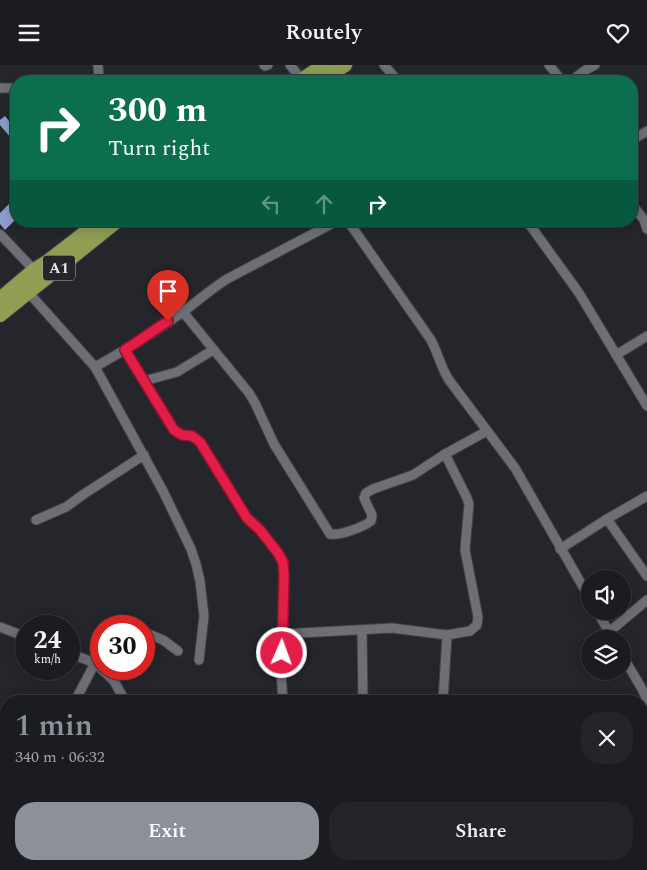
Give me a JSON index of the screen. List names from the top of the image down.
{
  "streets": {
    "highway": ["A1"]
  },
  "page": {
    "header": "Routely",
    "turn": ["300 m", "Turn right"],
    "speed": "24 km/h",
    "limit": "30",
    "heading": ["1 min", "340 m · 06:32"],
    "buttons": ["Exit", "Share"]
  }
}
